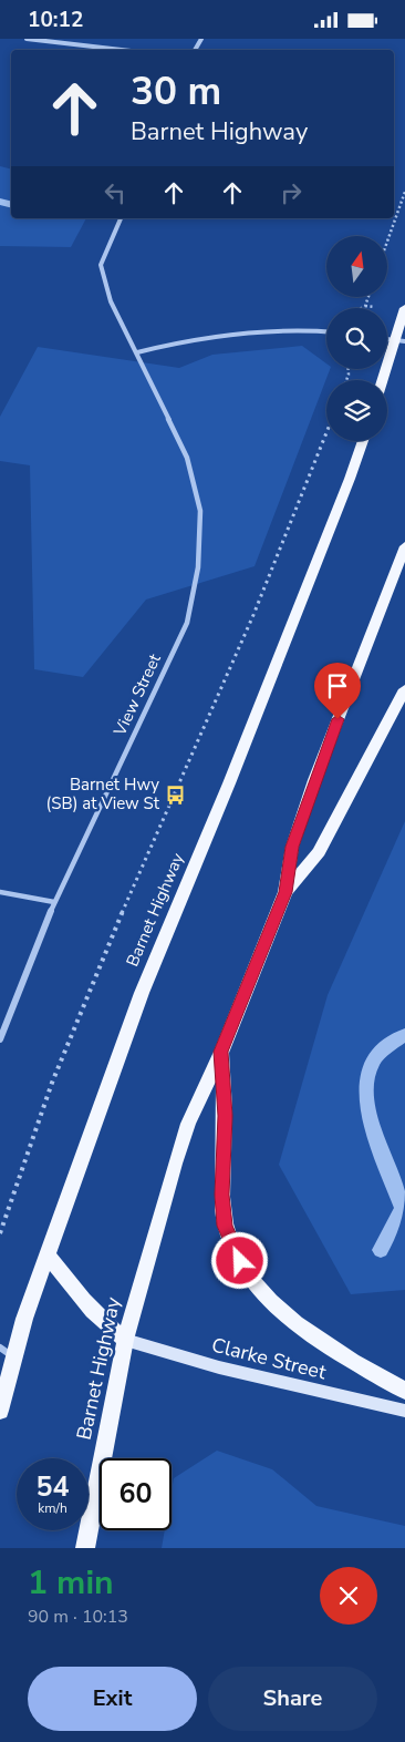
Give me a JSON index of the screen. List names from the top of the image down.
{
  "streets": {
    "main road": ["Barnet Highway", "Clarke Street"],
    "street": ["View Street"]
  },
  "crossings": [
    ["Barnet Highway", "Clarke Street"]
  ],
  "places": {
    "bus stop": ["Barnet Hwy (SB) at View St"]
  },
  "north": "top",
  "page": {
    "status": "10:12",
    "turn": ["30 m", "Barnet Highway"],
    "speed": "54 km/h",
    "limit": "60",
    "heading": ["1 min", "90 m · 10:13"],
    "buttons": ["Exit", "Share"]
  }
}
